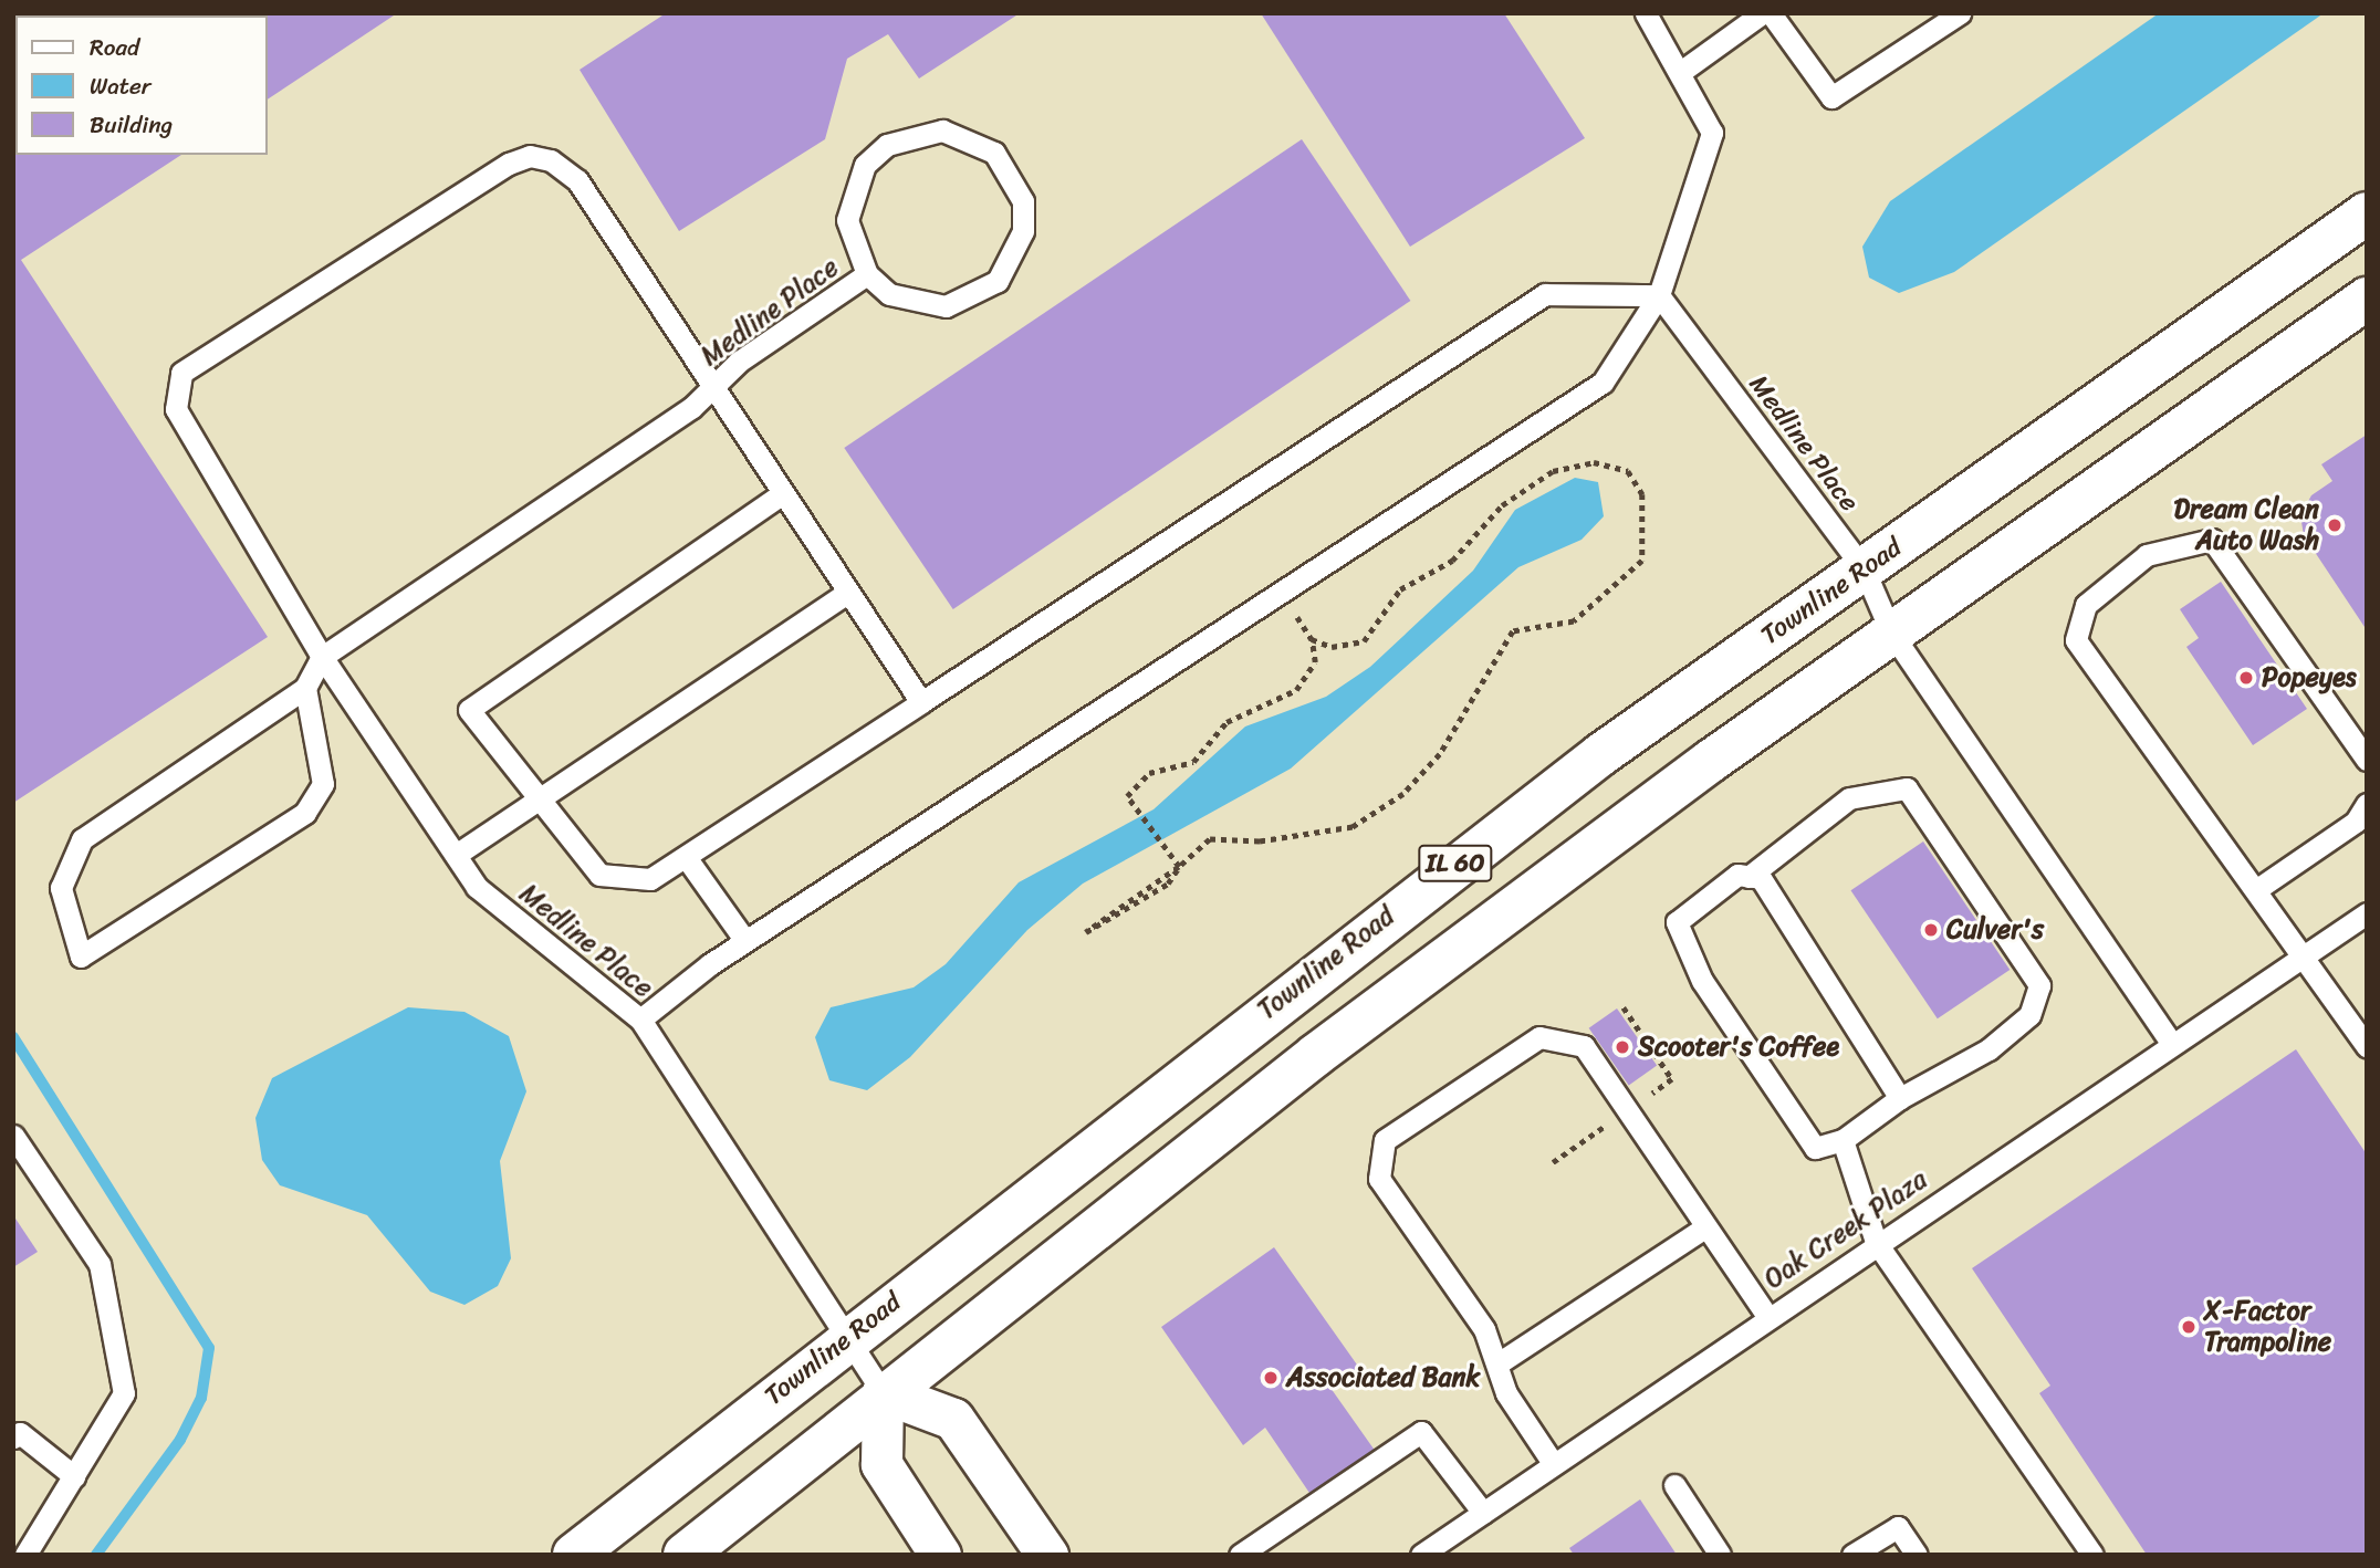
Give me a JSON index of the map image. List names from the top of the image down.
{
  "streets": {
    "main road": ["Townline Road", "IL 60"],
    "lane": ["Medline Place", "Oak Creek Plaza"]
  },
  "crossings": [
    ["Medline Place", "Townline Road"],
    ["Medline Place", "IL 60"],
    ["Medline Place", "Oak Creek Plaza"]
  ],
  "places": [
    "Dream Clean Auto Wash",
    "Popeyes",
    "Culver's",
    "Scooter's Coffee",
    "X-Factor Trampoline",
    "Associated Bank"
  ],
  "legend": ["Road", "Water", "Building"]
}
